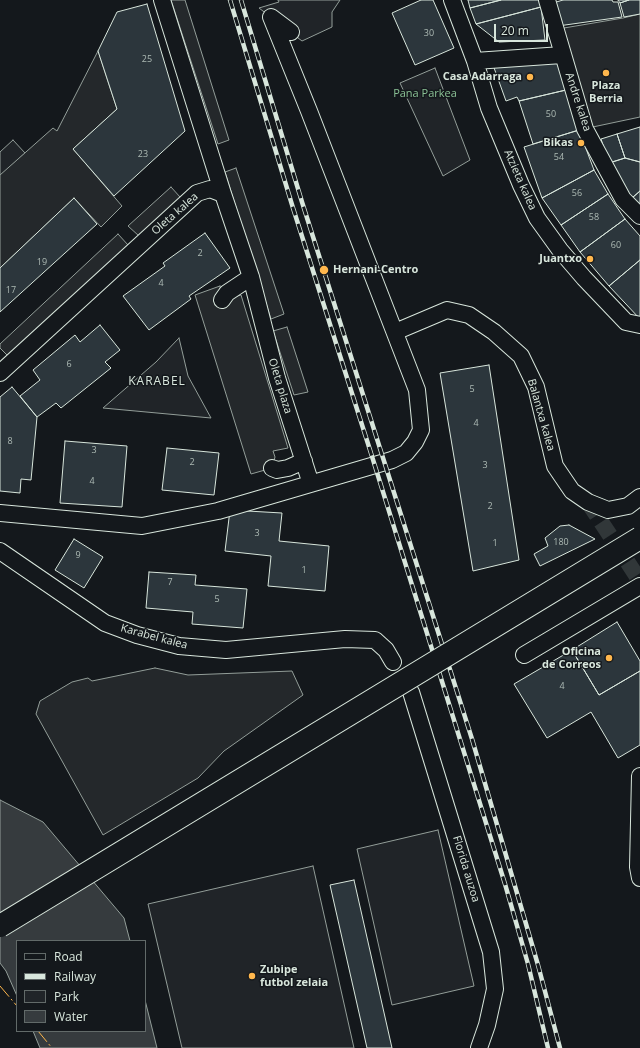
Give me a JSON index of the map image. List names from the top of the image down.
{
  "streets": {
    "street": [
      "Andre kalea",
      "Atzieta kalea",
      "Oleta kalea",
      "Oleta plaza",
      "Balantxa kalea",
      "Karabel kalea",
      "Florida auzoa"
    ]
  },
  "crossings": [
    ["Oleta kalea", "Oleta plaza"]
  ],
  "districts": ["KARABEL"],
  "parks": ["Pana Parkea"],
  "places": [
    "Plaza Berria",
    "Casa Adarraga",
    "Bikas",
    "Juantxo",
    "Hernani-Centro",
    "Oficina de Correos",
    "Zubipe futbol zelaia"
  ],
  "house_numbers": [
    "30",
    "25",
    "50",
    "23",
    "54",
    "56",
    "58",
    "60",
    "2",
    "19",
    "4",
    "17",
    "6",
    "5",
    "4",
    "8",
    "3",
    "2",
    "3",
    "4",
    "2",
    "3",
    "180",
    "1",
    "9",
    "1",
    "7",
    "5",
    "4"
  ],
  "legend": [
    "Road",
    "Railway",
    "Park",
    "Water"
  ],
  "scale_bar": "20 m"
}
